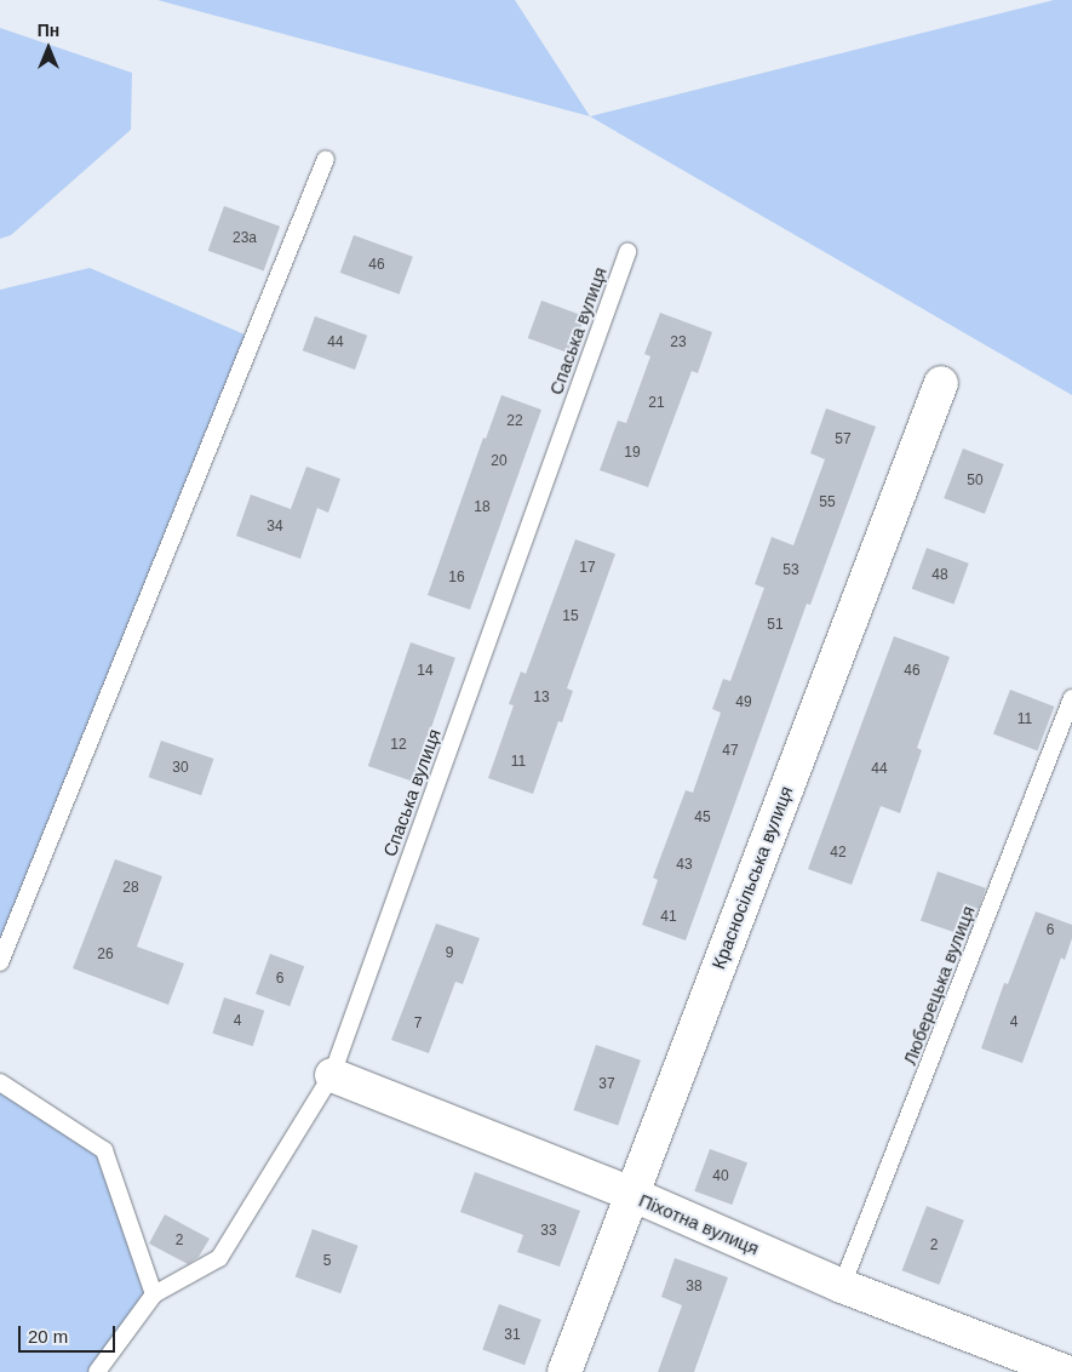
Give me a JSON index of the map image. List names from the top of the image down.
{
  "streets": {
    "street": ["Красносільська вулиця", "Піхотна вулиця"],
    "lane": ["Спаська вулиця", "Люберецька вулиця"]
  },
  "crossings": [
    ["Спаська вулиця", "Піхотна вулиця"],
    ["Красносільська вулиця", "Піхотна вулиця"],
    ["Люберецька вулиця", "Піхотна вулиця"]
  ],
  "house_numbers": [
    "23а",
    "46",
    "44",
    "23",
    "21",
    "22",
    "57",
    "19",
    "20",
    "50",
    "55",
    "18",
    "34",
    "17",
    "53",
    "48",
    "16",
    "15",
    "51",
    "14",
    "46",
    "13",
    "49",
    "11",
    "12",
    "47",
    "11",
    "30",
    "44",
    "45",
    "42",
    "43",
    "28",
    "41",
    "6",
    "9",
    "26",
    "6",
    "4",
    "4",
    "7",
    "37",
    "40",
    "33",
    "2",
    "2",
    "5",
    "38",
    "31"
  ],
  "scale_bar": "20 m",
  "north": "top"
}
